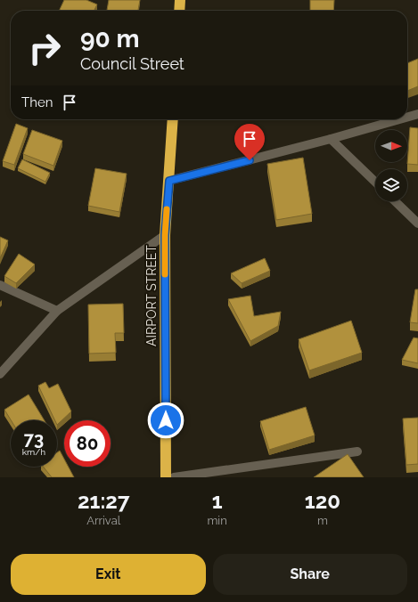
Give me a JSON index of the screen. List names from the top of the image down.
{
  "streets": {
    "highway": ["AIRPORT STREET"]
  },
  "north": "right",
  "page": {
    "turn": ["90 m", "Council Street"],
    "then": "Then",
    "speed": "73 km/h",
    "limit": "80",
    "eta": [
      "21:27",
      "Arrival",
      "1",
      "min",
      "120",
      "m"
    ],
    "buttons": ["Exit", "Share"]
  }
}
